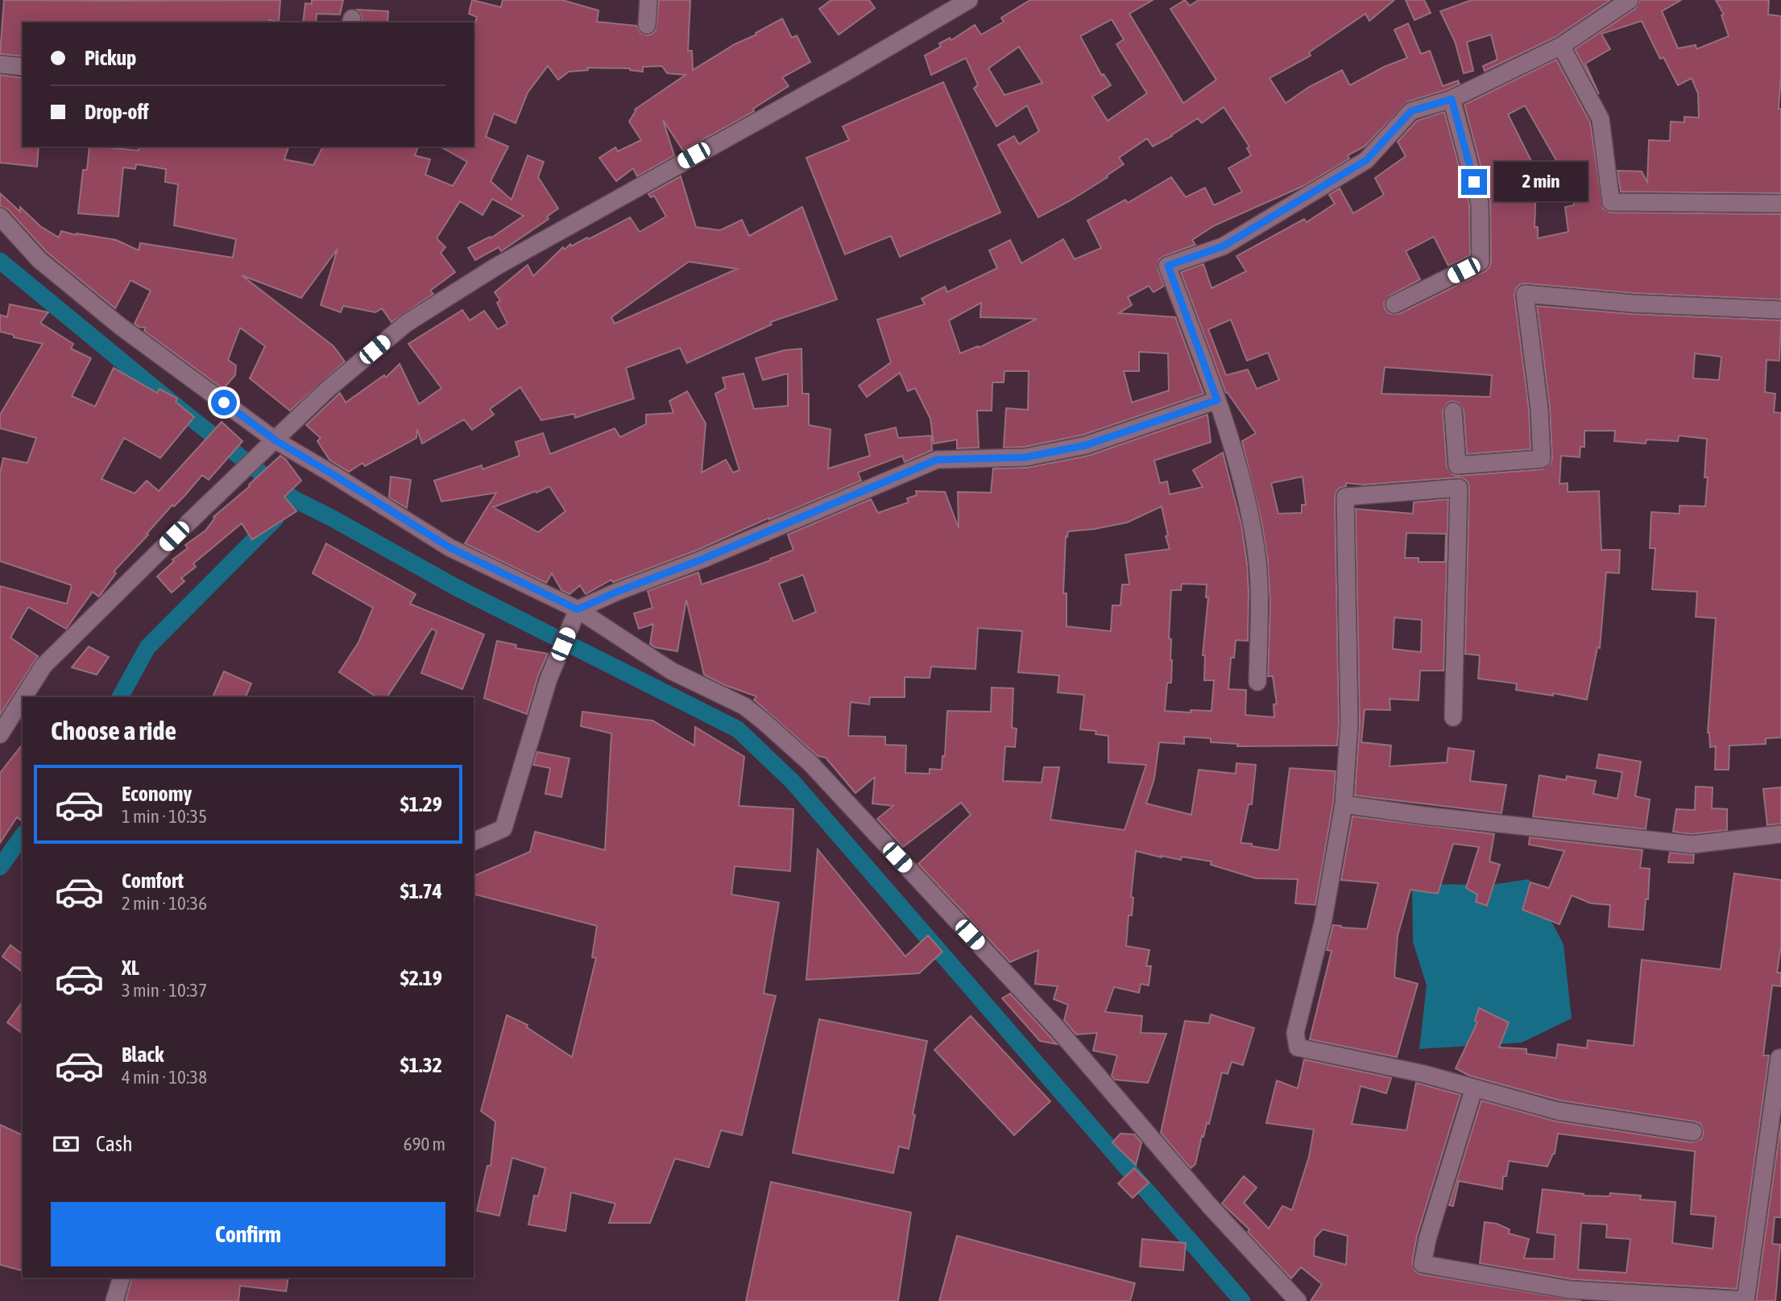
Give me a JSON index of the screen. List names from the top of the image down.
{
  "page": {
    "banner": ["Pickup", "Drop-off"],
    "bubble": "2 min",
    "heading": "Choose a ride",
    "list": [
      {
        "name": "Economy",
        "note": "1 min · 10:35",
        "value": "$1.29"
      },
      {
        "name": "Comfort",
        "note": "2 min · 10:36",
        "value": "$1.74"
      },
      {
        "name": "XL",
        "note": "3 min · 10:37",
        "value": "$2.19"
      },
      {
        "name": "Black",
        "note": "4 min · 10:38",
        "value": "$1.32"
      }
    ],
    "pay": ["Cash", "690 m"],
    "buttons": "Confirm"
  }
}
